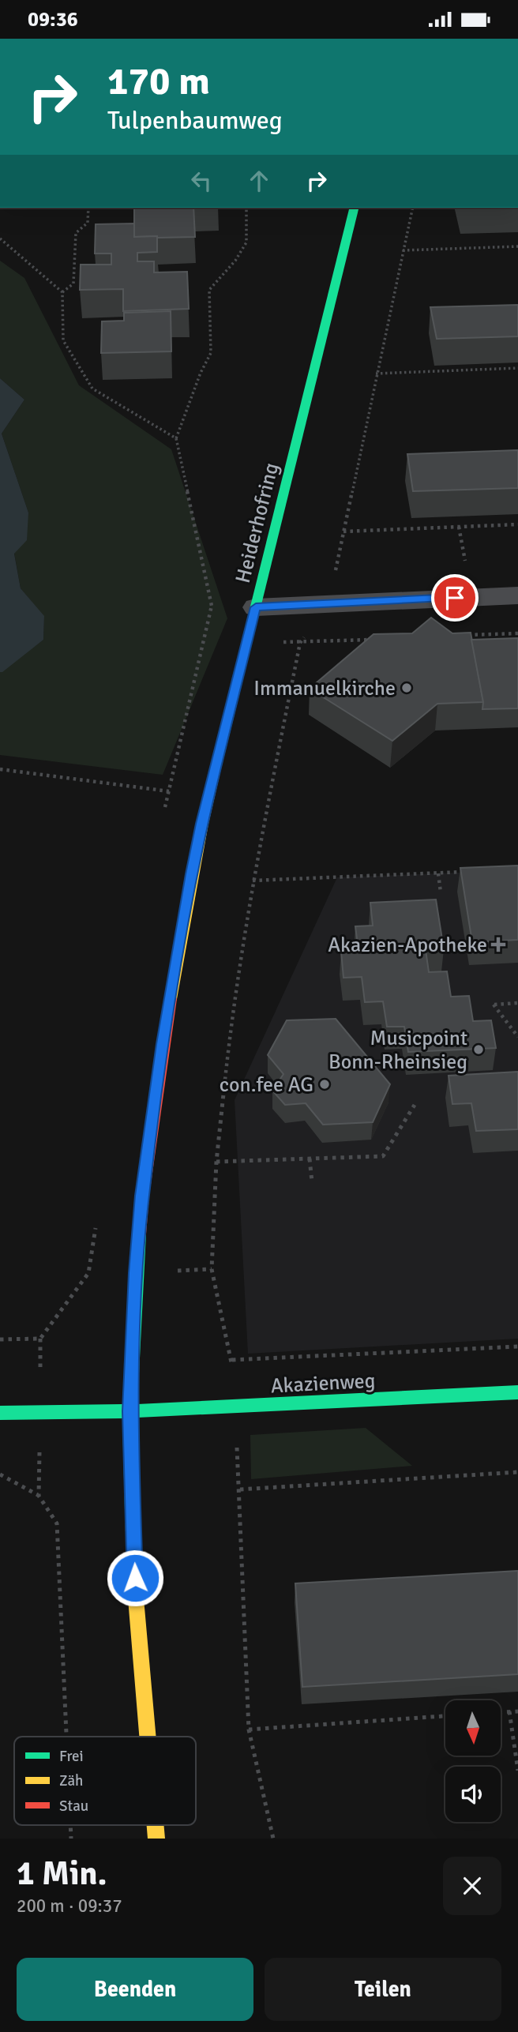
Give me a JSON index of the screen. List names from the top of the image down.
{
  "streets": {
    "street": ["Heiderhofring", "Akazienweg"]
  },
  "crossings": [
    ["Heiderhofring", "Akazienweg"]
  ],
  "places": {
    "other": ["Immanuelkirche", "Musicpoint Bonn-Rheinsieg", "con.fee AG"],
    "health": ["Akazien-Apotheke"]
  },
  "legend": ["Frei", "Zäh", "Stau"],
  "north": "bottom",
  "page": {
    "status": "09:36",
    "turn": ["170 m", "Tulpenbaumweg"],
    "heading": ["1 Min.", "200 m · 09:37"],
    "buttons": ["Beenden", "Teilen"]
  }
}
